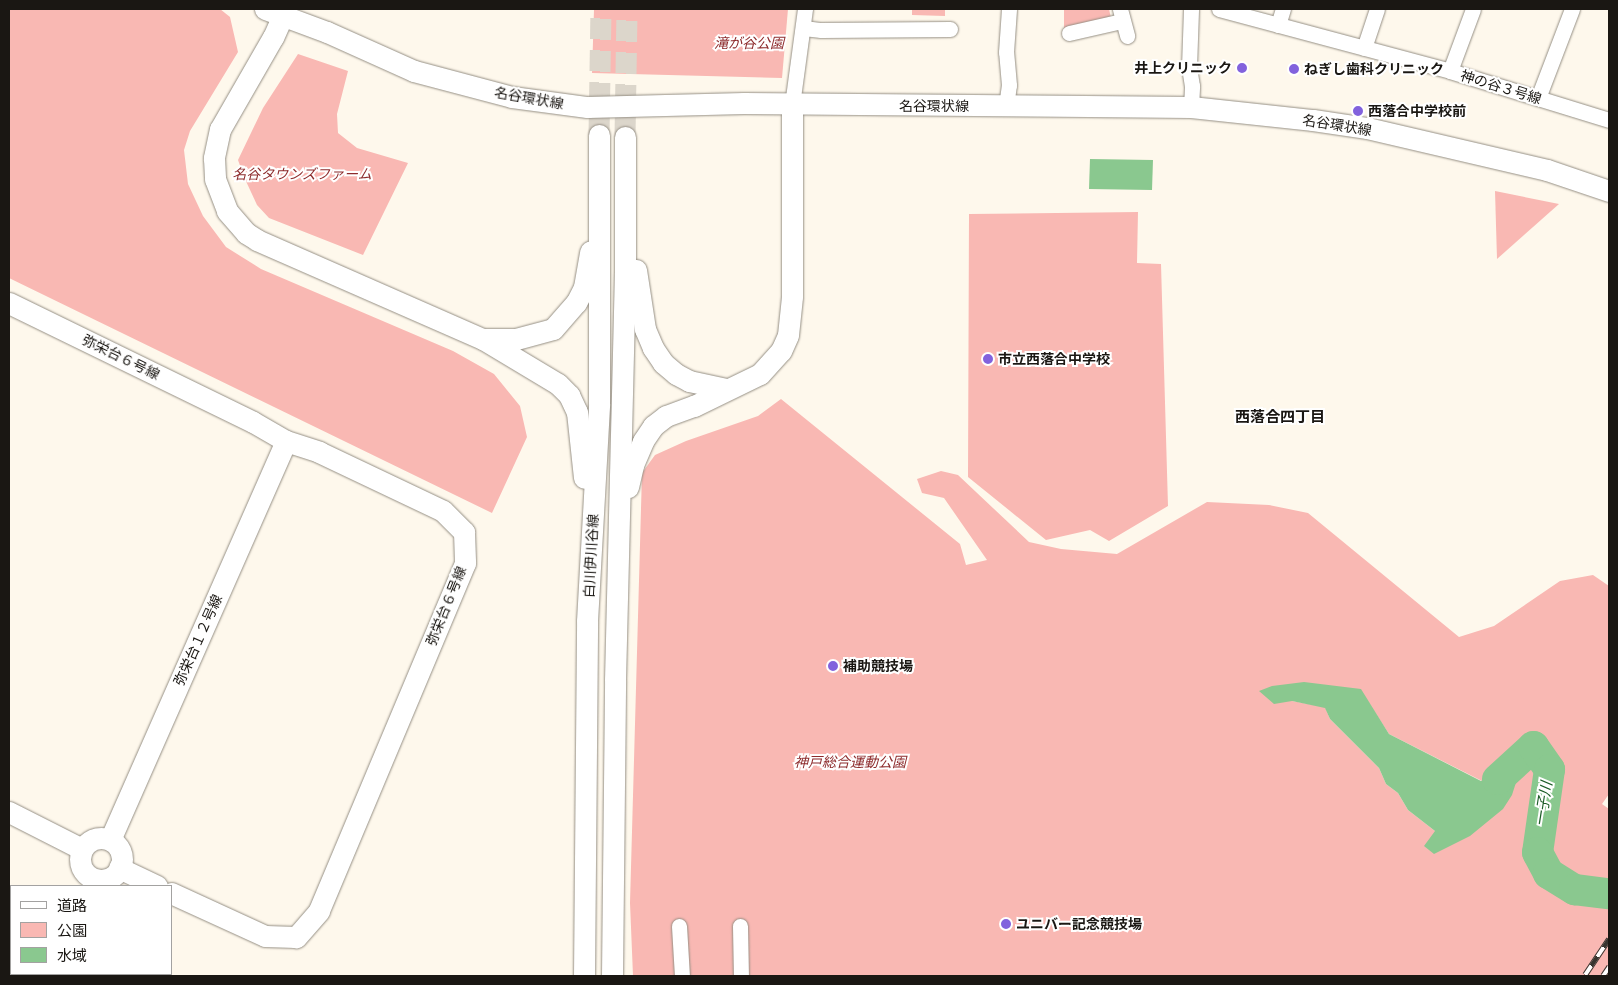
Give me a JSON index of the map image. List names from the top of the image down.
{
  "streets": {
    "street": [
      "神の谷３号線",
      "名谷環状線",
      "弥栄台６号線",
      "白川伊川谷線",
      "弥栄台１２号線"
    ]
  },
  "crossings": [
    ["弥栄台６号線", "弥栄台１２号線"]
  ],
  "districts": ["西落合四丁目"],
  "water": ["一子川"],
  "parks": ["滝が谷公園", "名谷タウンズファーム", "神戸総合運動公園"],
  "places": [
    "井上クリニック",
    "ねぎし歯科クリニック",
    "西落合中学校前",
    "市立西落合中学校",
    "補助競技場",
    "ユニバー記念競技場"
  ],
  "legend": ["道路", "公園", "水域"]
}
